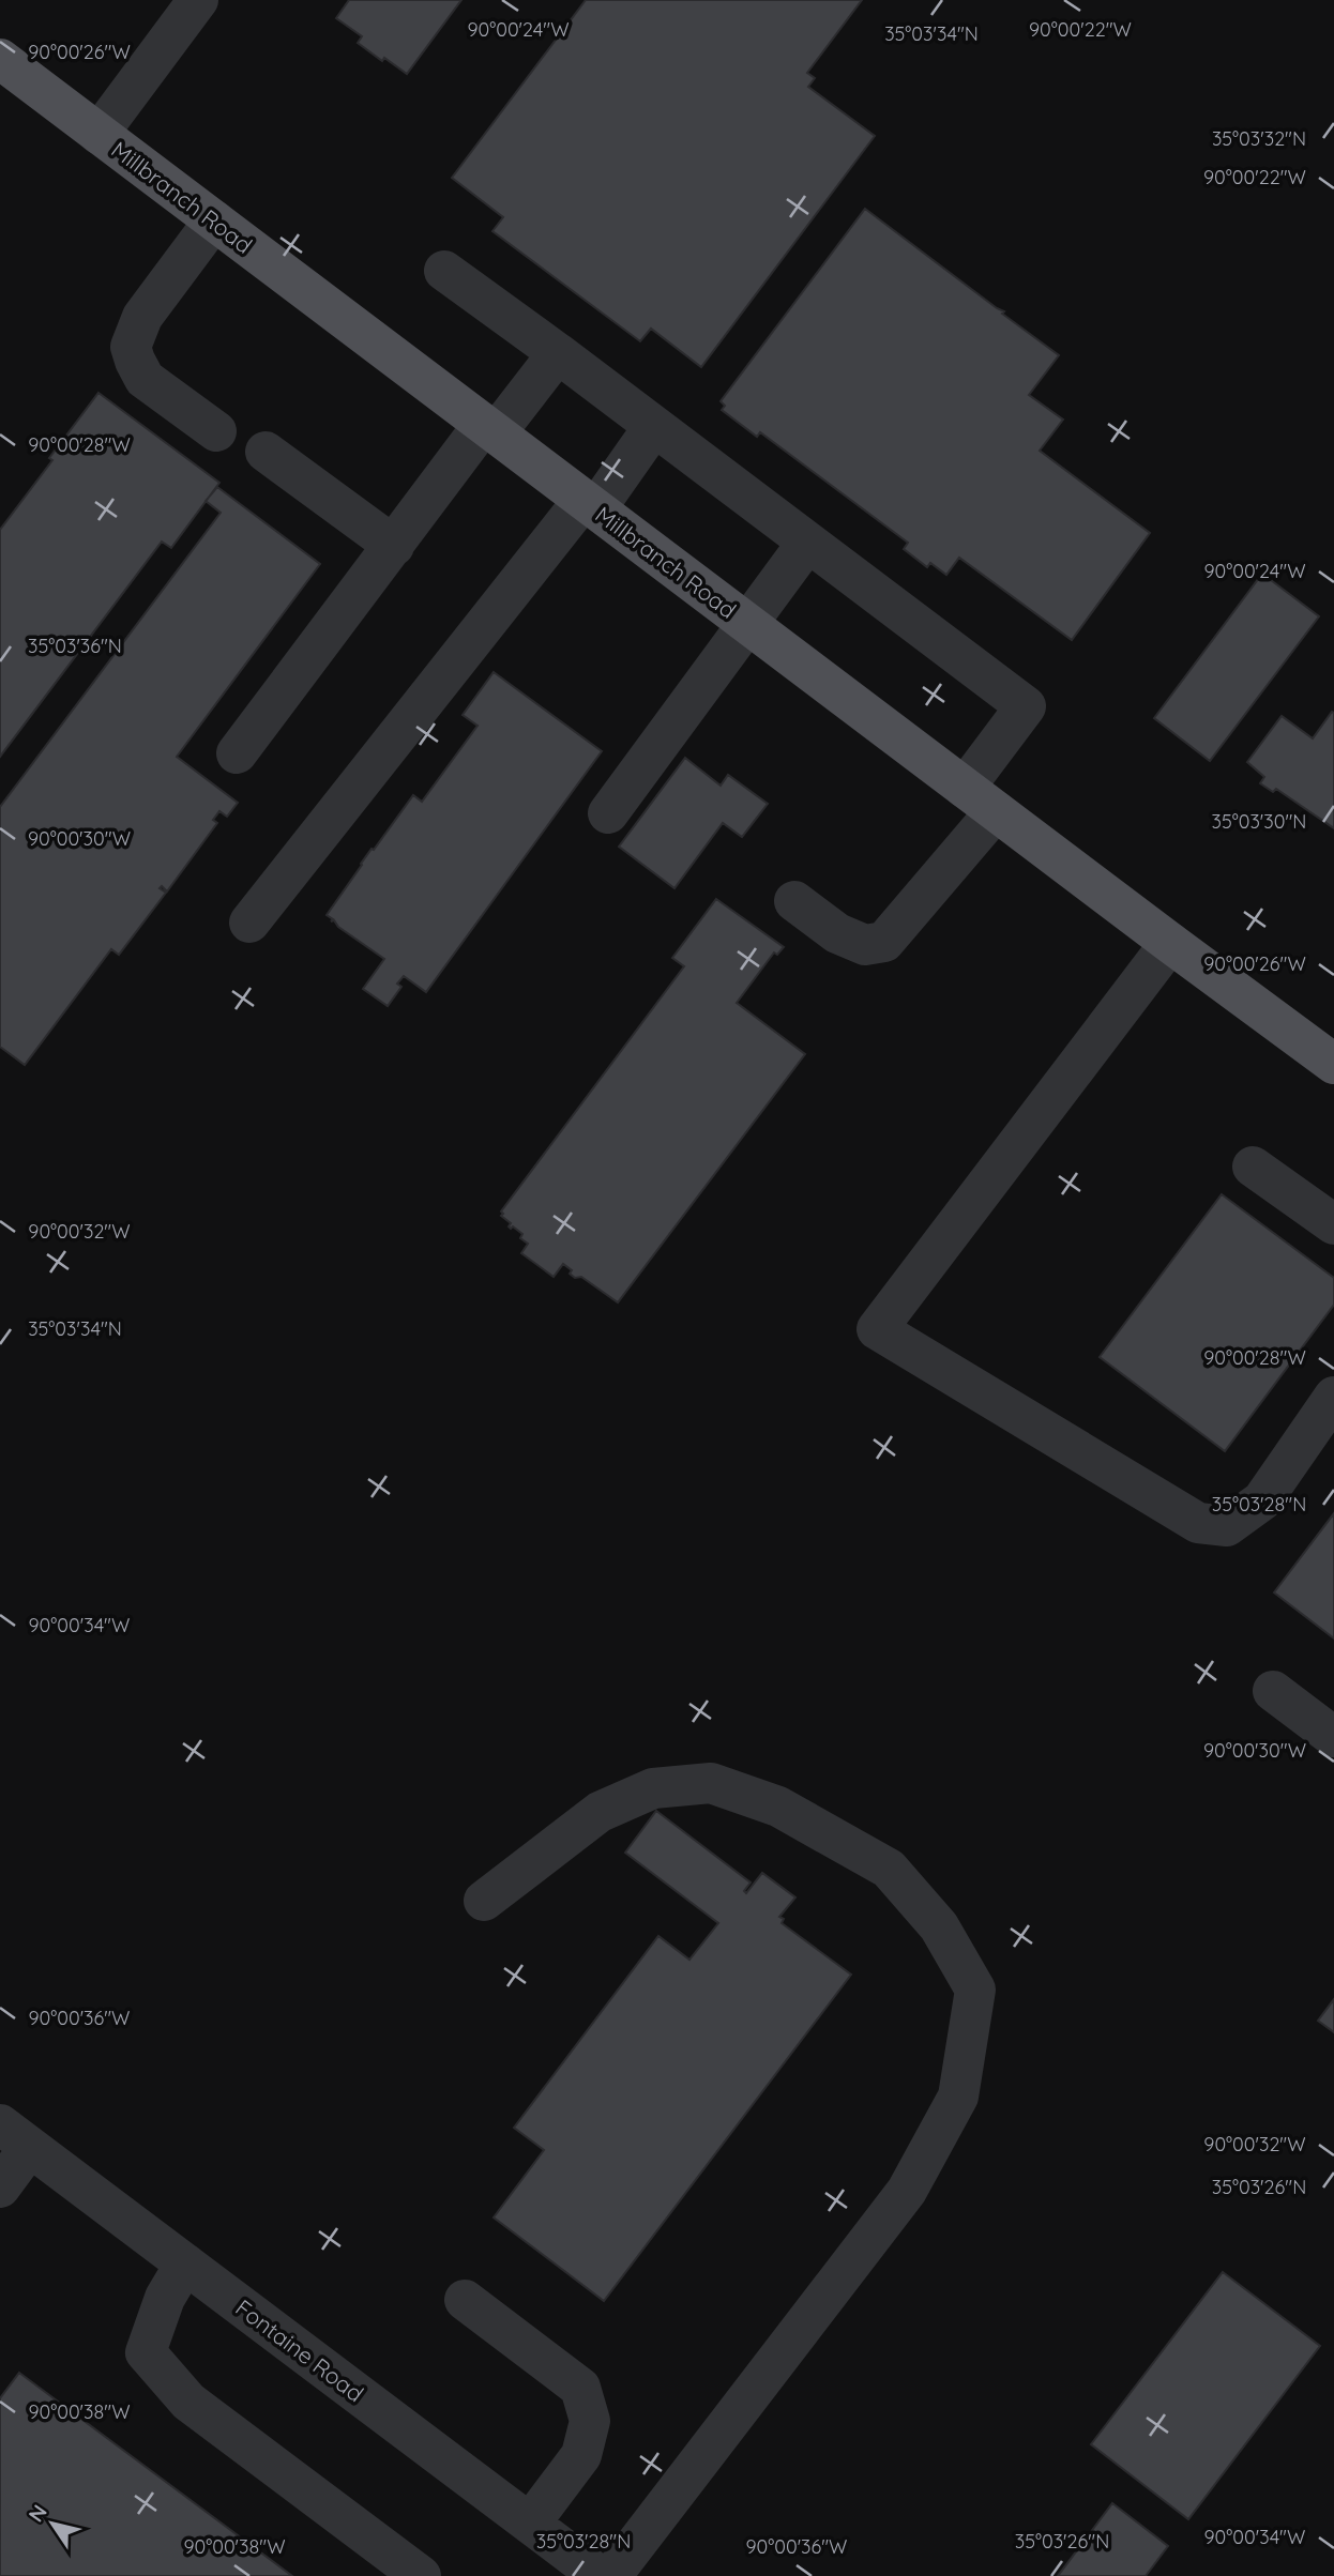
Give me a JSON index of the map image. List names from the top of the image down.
{
  "streets": {
    "main road": ["Millbranch Road"],
    "street": ["Fontaine Road"]
  },
  "north": "top left",
  "coordinates": [
    "90°00'24\"W",
    "90°00'22\"W",
    "35°03'34\"N",
    "90°00'26\"W",
    "35°03'32\"N",
    "90°00'28\"W",
    "35°03'36\"N",
    "35°03'30\"N",
    "90°00'30\"W",
    "90°00'32\"W",
    "35°03'28\"N",
    "90°00'34\"W",
    "90°00'36\"W",
    "35°03'26\"N",
    "90°00'38\"W"
  ]
}
